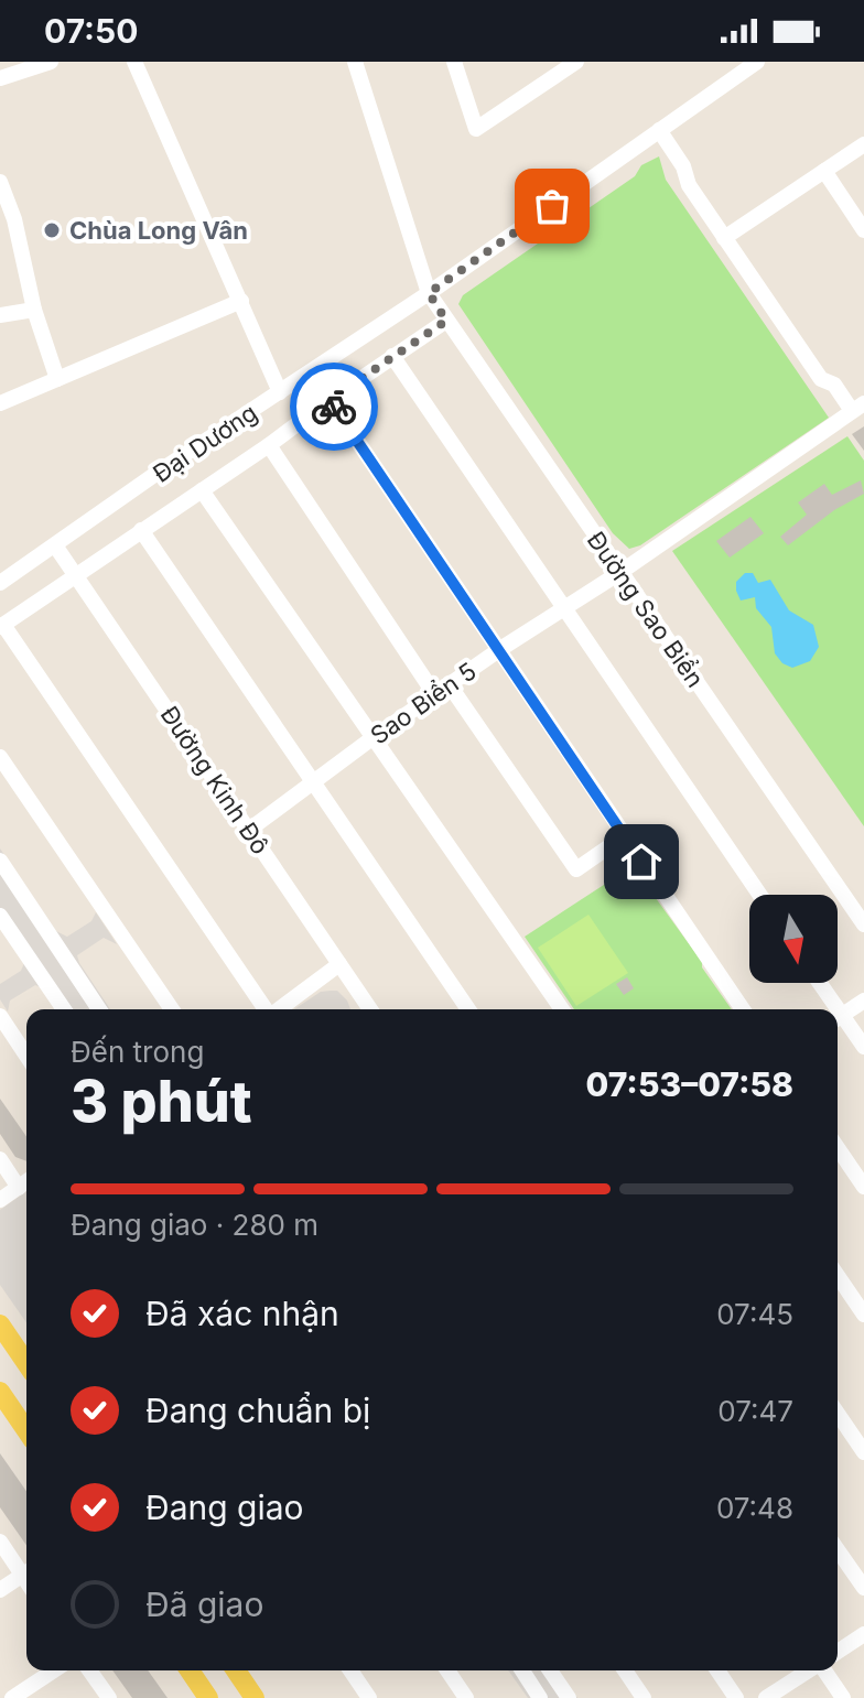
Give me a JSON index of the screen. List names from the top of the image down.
{
  "streets": {
    "street": [
      "Đại Dương",
      "Đường Sao Biển",
      "Sao Biển 5",
      "Đường Kinh Đô"
    ]
  },
  "crossings": [
    ["Đại Dương", "Đường Sao Biển"],
    ["Đại Dương", "Đường Kinh Đô"],
    ["Đường Sao Biển", "Sao Biển 5"],
    ["Sao Biển 5", "Đường Kinh Đô"]
  ],
  "places": ["Chùa Long Vân"],
  "north": "bottom",
  "page": {
    "status": "07:50",
    "heading": ["3 phút", "Đến trong", "07:53–07:58"],
    "bar": "Đang giao · 280 m",
    "list": [
      ["Đã xác nhận", "07:45"],
      ["Đang chuẩn bị", "07:47"],
      ["Đang giao", "07:48"],
      "Đã giao"
    ]
  }
}
